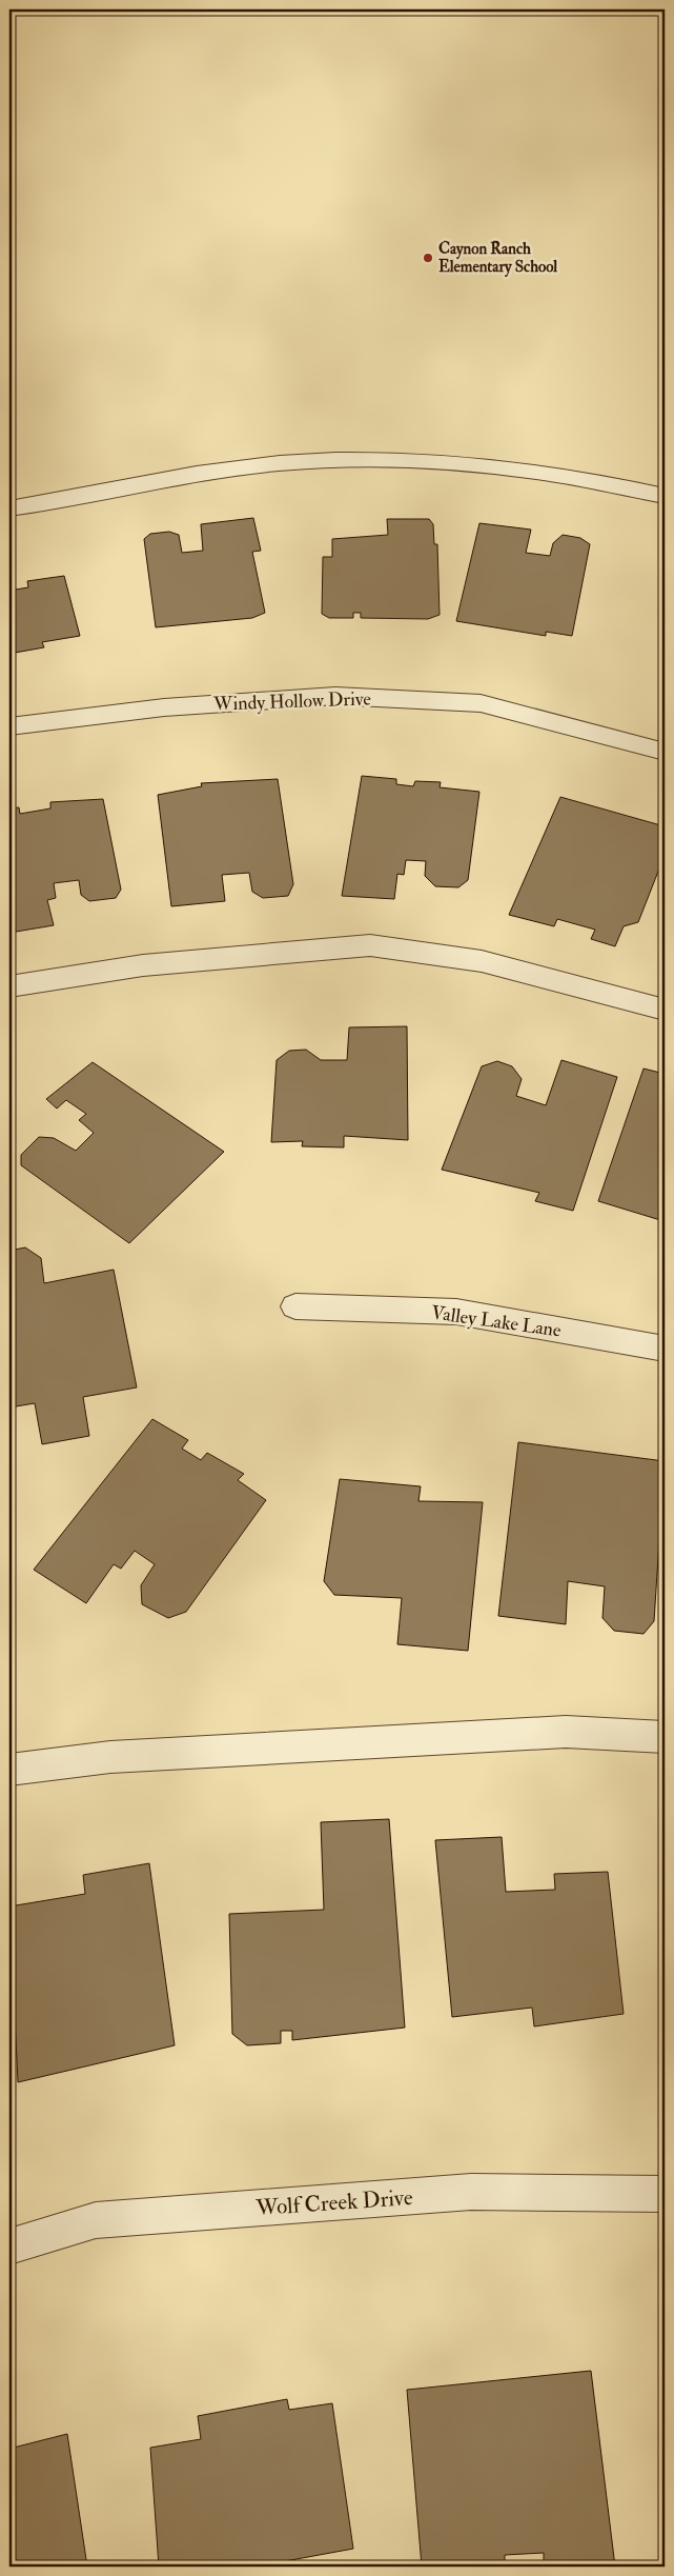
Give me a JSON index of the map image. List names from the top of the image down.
{
  "streets": {
    "street": ["Windy Hollow Drive", "Valley Lake Lane", "Wolf Creek Drive"]
  },
  "places": ["Caynon Ranch Elementary School"]
}
